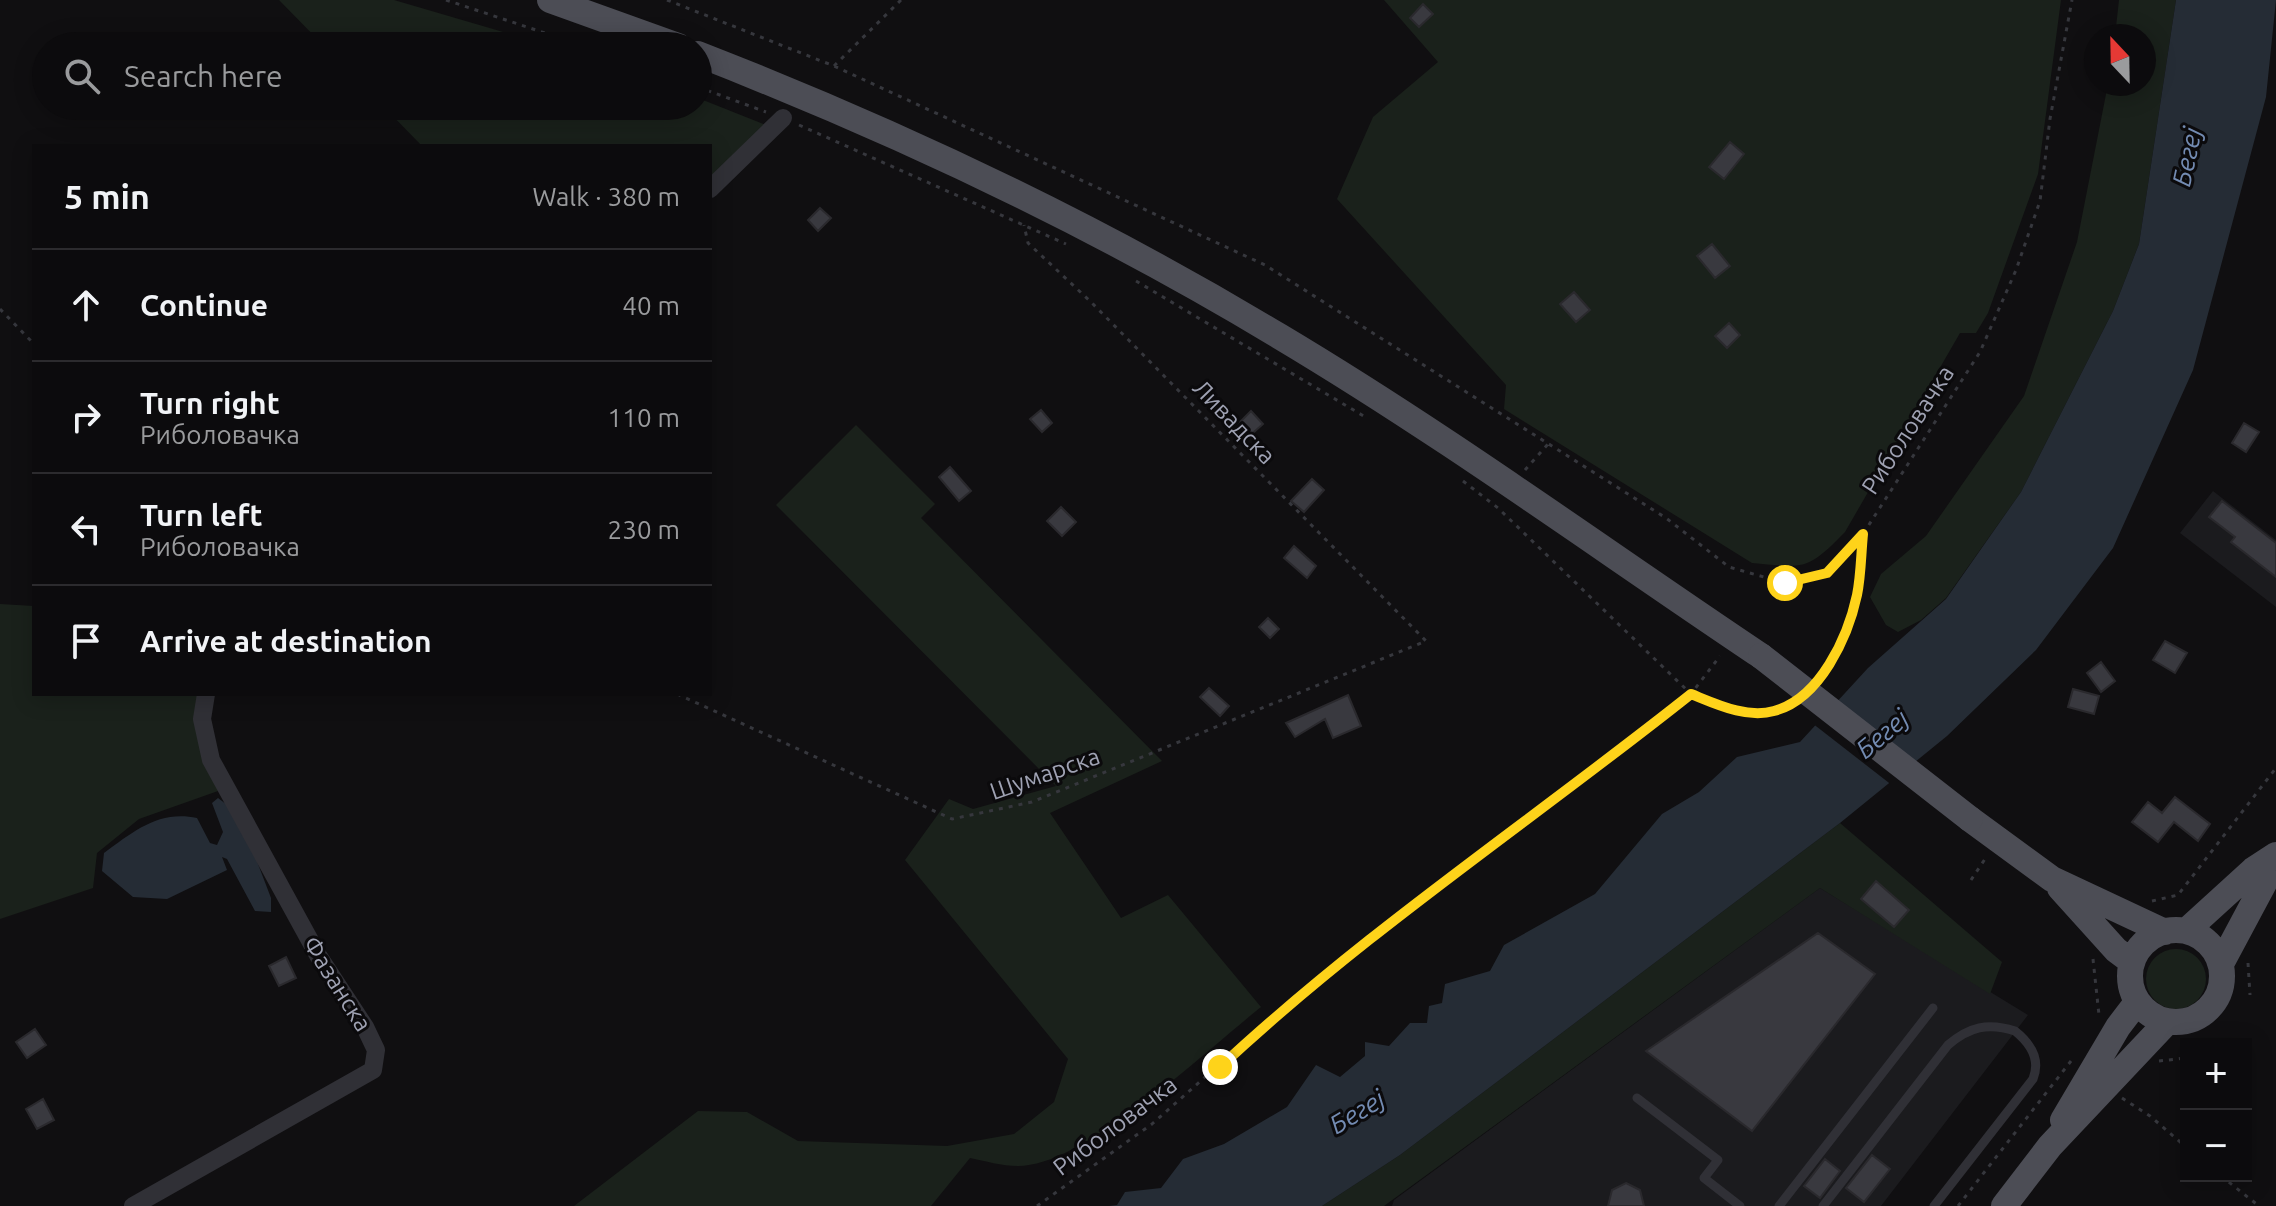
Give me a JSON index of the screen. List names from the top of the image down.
{
  "streets": {
    "street": ["Фазанска"],
    "path": ["Ливадска", "Риболовачка", "Шумарска"]
  },
  "crossings": [
    ["Ливадска", "Шумарска"]
  ],
  "water": ["Бегеј"],
  "north": "top",
  "page": {
    "search": "Search here",
    "heading": ["5 min", "Walk · 380 m"],
    "list": [
      ["Continue", "40 m"],
      ["Turn right", "Риболовачка", "110 m"],
      ["Turn left", "Риболовачка", "230 m"],
      "Arrive at destination"
    ],
    "map_buttons": ["+", "−"]
  }
}
